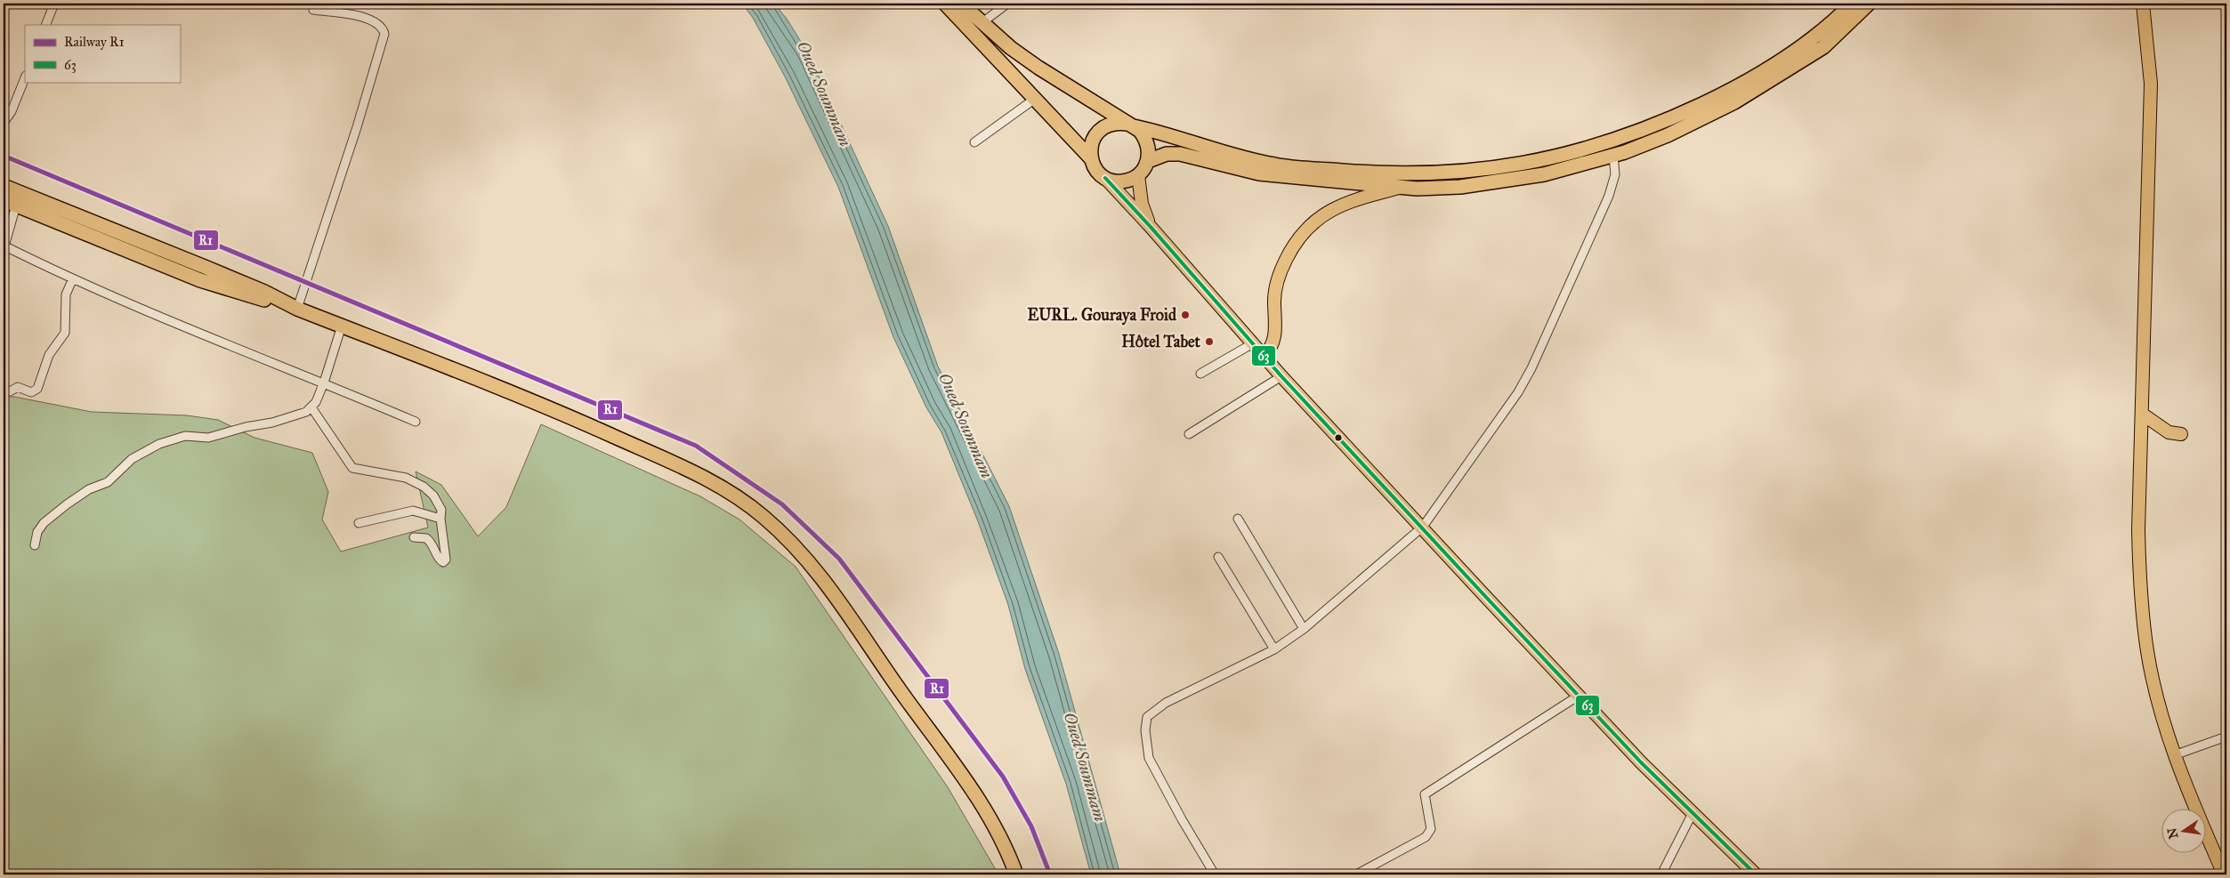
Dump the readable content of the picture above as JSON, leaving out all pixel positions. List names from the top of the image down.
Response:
{
  "water": ["Oued Soummam"],
  "places": ["EURL. Gouraya Froid", "Hôtel Tabet"],
  "lines": ["rail line R1", "transit line 63"],
  "legend": ["Railway R1", "63"],
  "north": "left"
}
